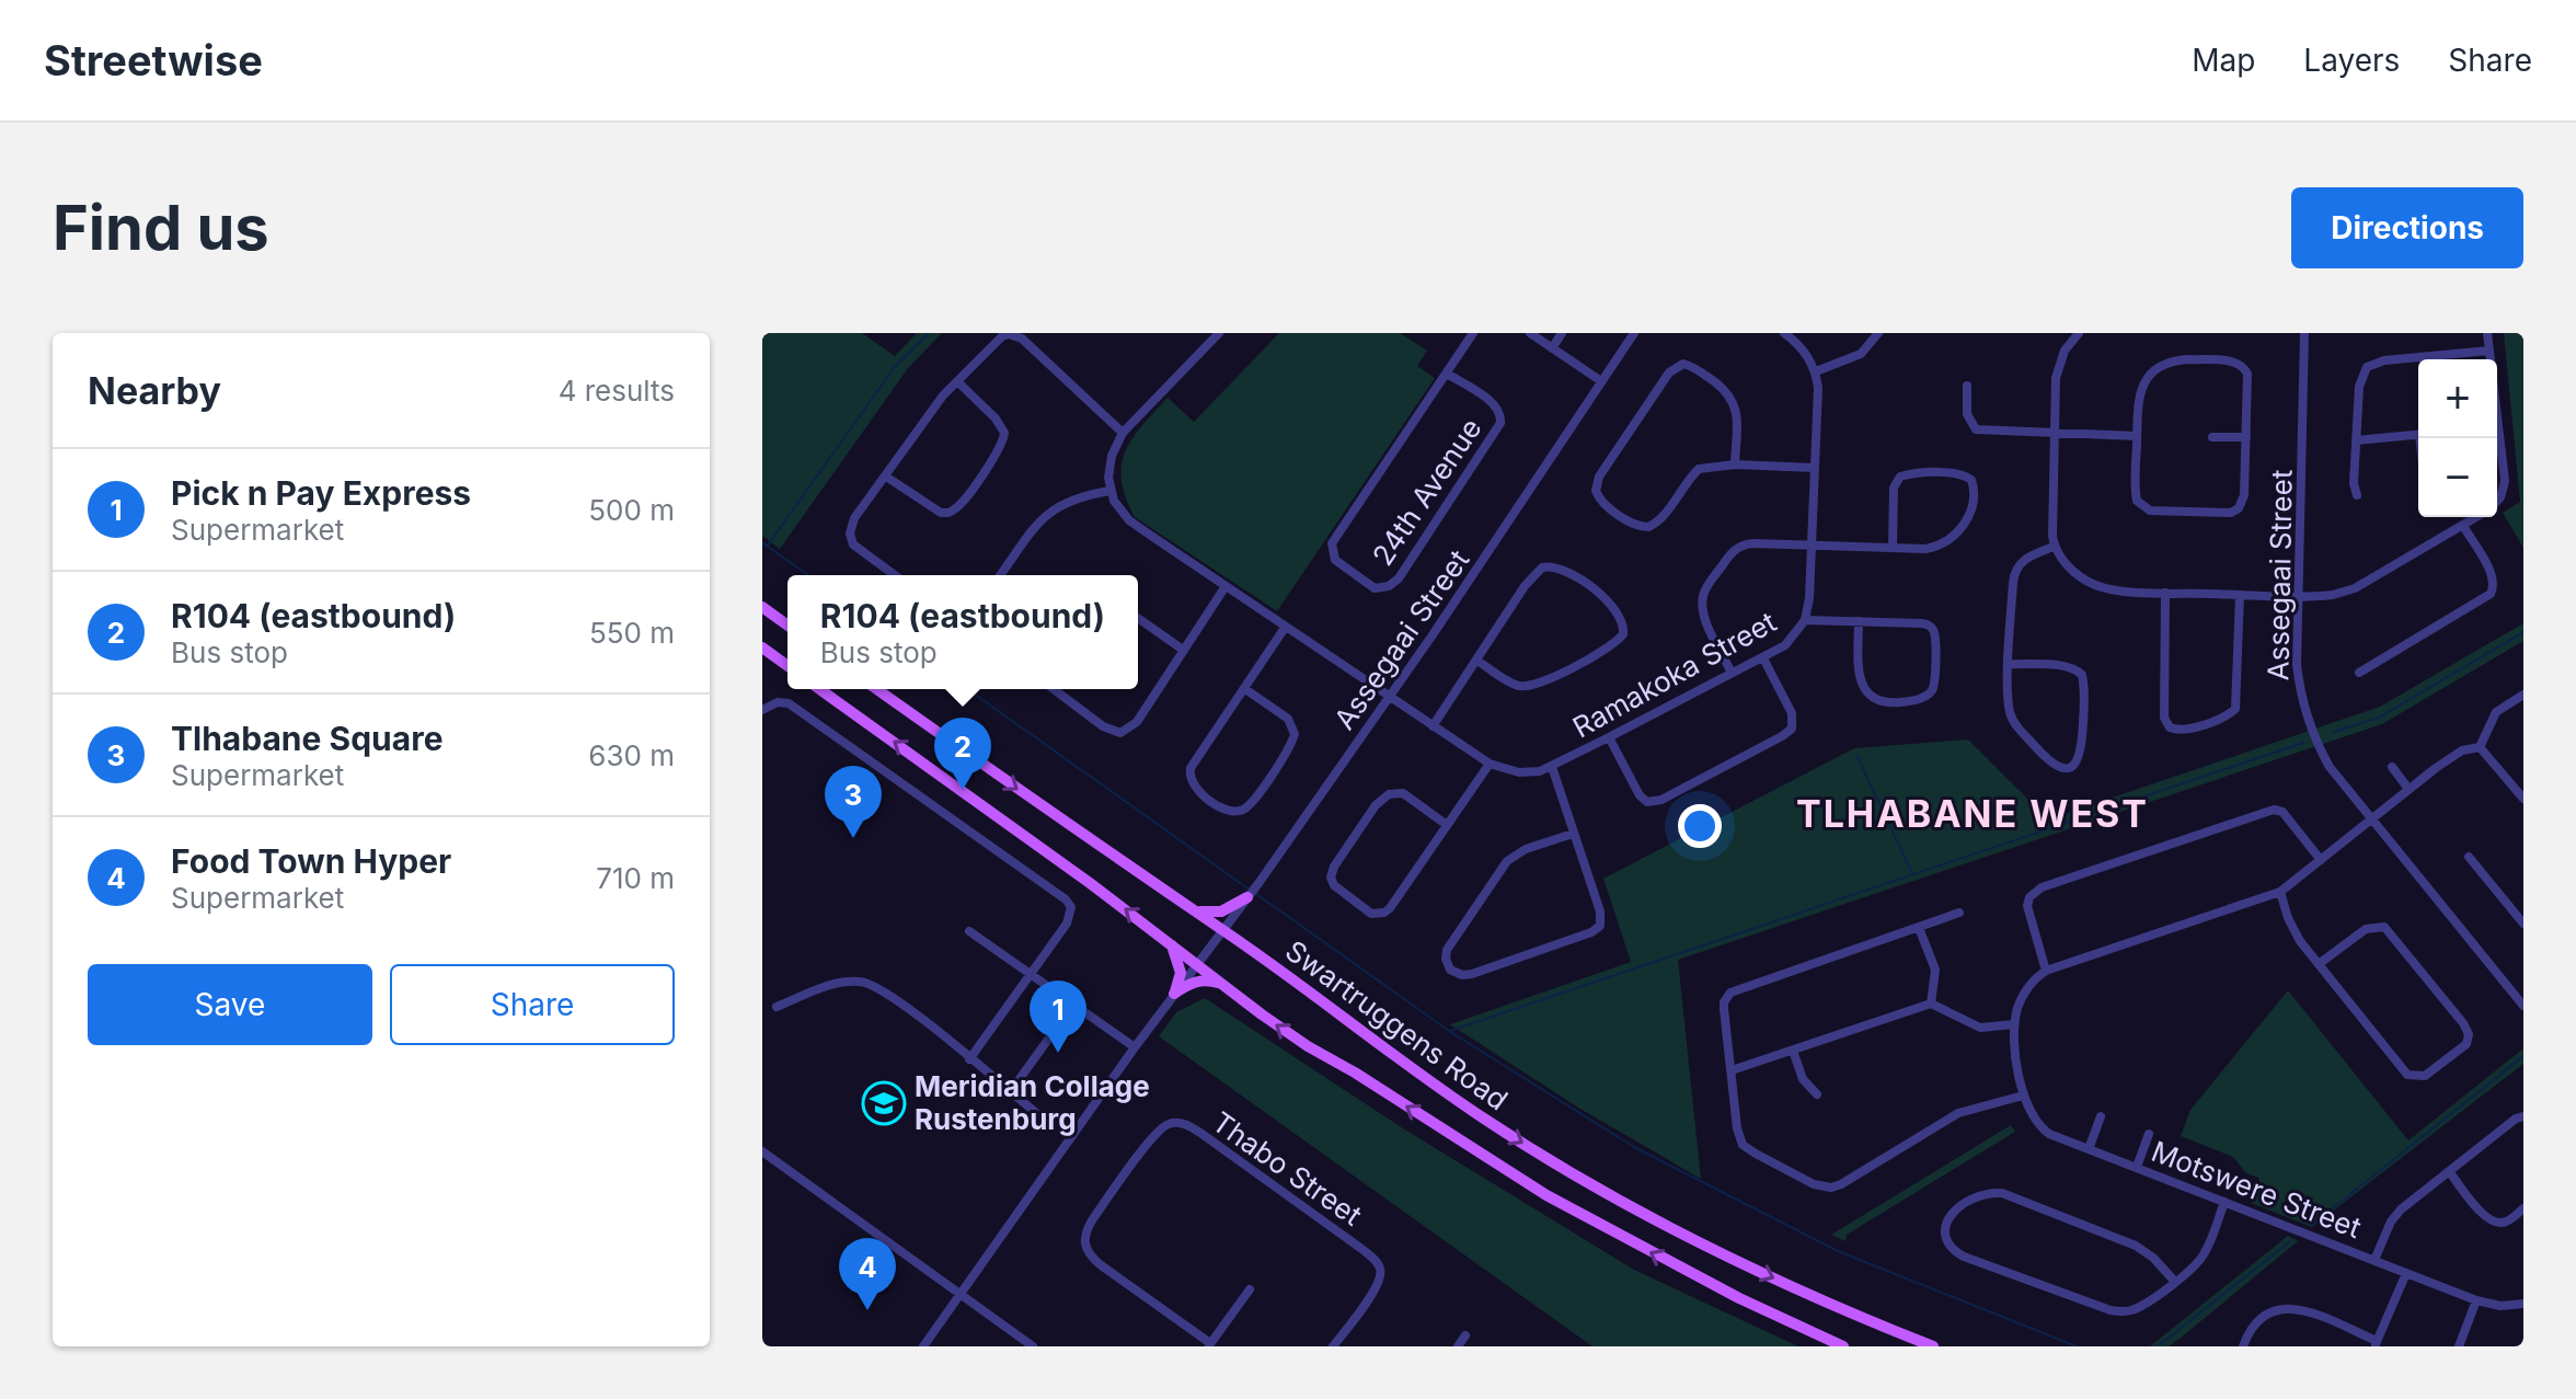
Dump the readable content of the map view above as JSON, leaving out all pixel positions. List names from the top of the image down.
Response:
{
  "streets": {
    "main road": ["Swartruggens Road"],
    "street": [
      "24th Avenue",
      "Assegaai Street",
      "Ramakoka Street",
      "Thabo Street",
      "Motswere Street"
    ]
  },
  "crossings": [
    ["Assegaai Street", "Ramakoka Street"],
    ["Assegaai Street", "Swartruggens Road"]
  ],
  "districts": ["TLHABANE WEST"],
  "places": {
    "school or university": ["Meridian Collage Rustenburg"]
  },
  "page": {
    "header": "Streetwise",
    "nav": ["Map", "Layers", "Share"],
    "buttons": [
      "Directions",
      ["Save", "Share"]
    ],
    "title": "Find us",
    "heading": ["Nearby", "4 results"],
    "map_buttons": ["+", "−"],
    "list": [
      {
        "mark": "1",
        "name": "Pick n Pay Express",
        "note": "Supermarket",
        "value": "500 m"
      },
      {
        "mark": "2",
        "name": "R104 (eastbound)",
        "note": "Bus stop",
        "value": "550 m"
      },
      {
        "mark": "3",
        "name": "Tlhabane Square",
        "note": "Supermarket",
        "value": "630 m"
      },
      {
        "mark": "4",
        "name": "Food Town Hyper",
        "note": "Supermarket",
        "value": "710 m"
      }
    ],
    "popup": ["R104 (eastbound)", "Bus stop"],
    "pins": [
      "2",
      "3",
      "1",
      "4"
    ]
  }
}
